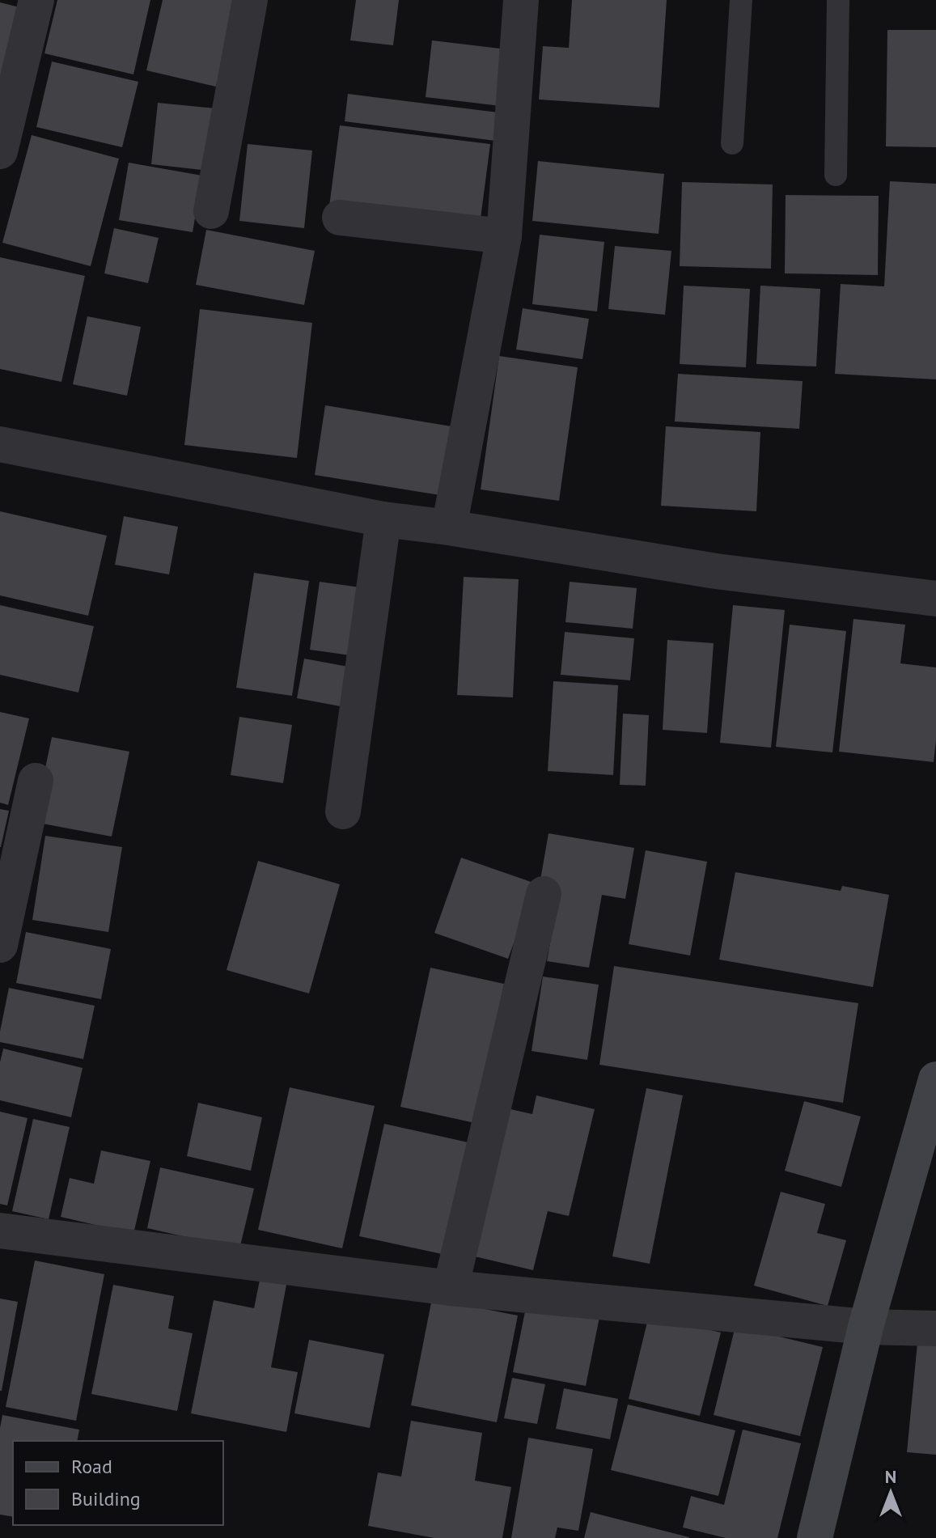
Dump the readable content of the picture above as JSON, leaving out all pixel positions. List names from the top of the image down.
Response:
{
  "legend": ["Road", "Building"],
  "north": "top"
}
